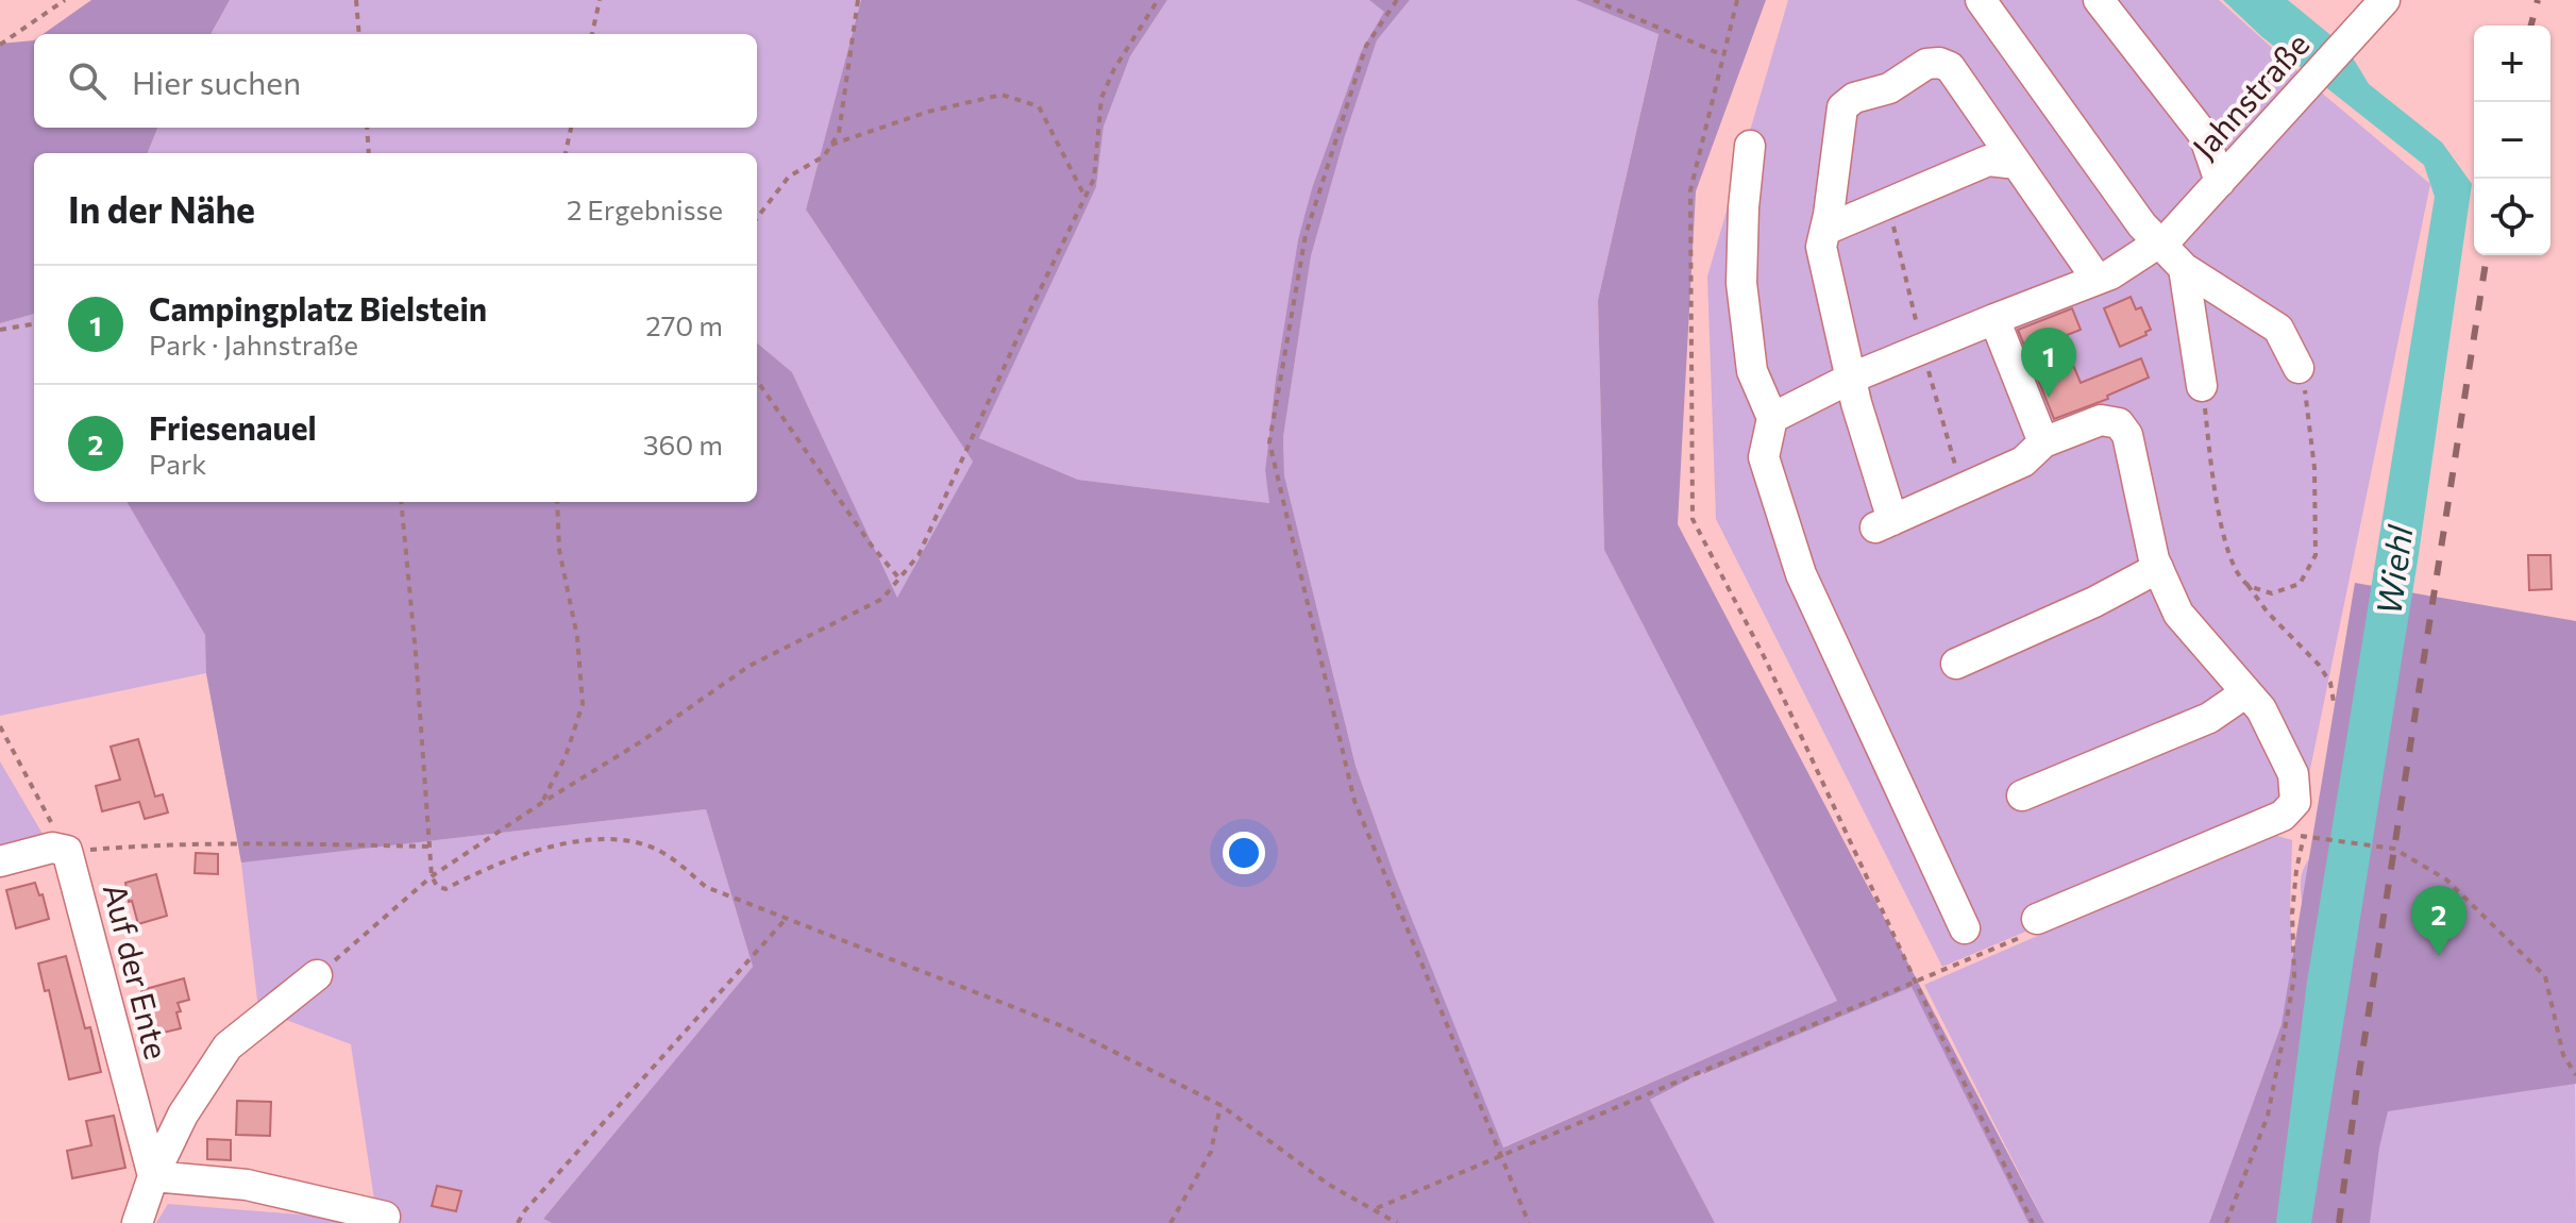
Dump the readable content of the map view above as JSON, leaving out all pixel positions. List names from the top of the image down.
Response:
{
  "streets": {
    "street": ["Jahnstraße", "Auf der Ente"]
  },
  "water": ["Wiehl"],
  "page": {
    "map_buttons": ["+", "−"],
    "search": "Hier suchen",
    "heading": ["In der Nähe", "2 Ergebnisse"],
    "list": [
      {
        "mark": "1",
        "name": "Campingplatz Bielstein",
        "note": "Park · Jahnstraße",
        "value": "270 m"
      },
      {
        "mark": "2",
        "name": "Friesenauel",
        "note": "Park",
        "value": "360 m"
      }
    ],
    "pins": ["1", "2"]
  }
}
